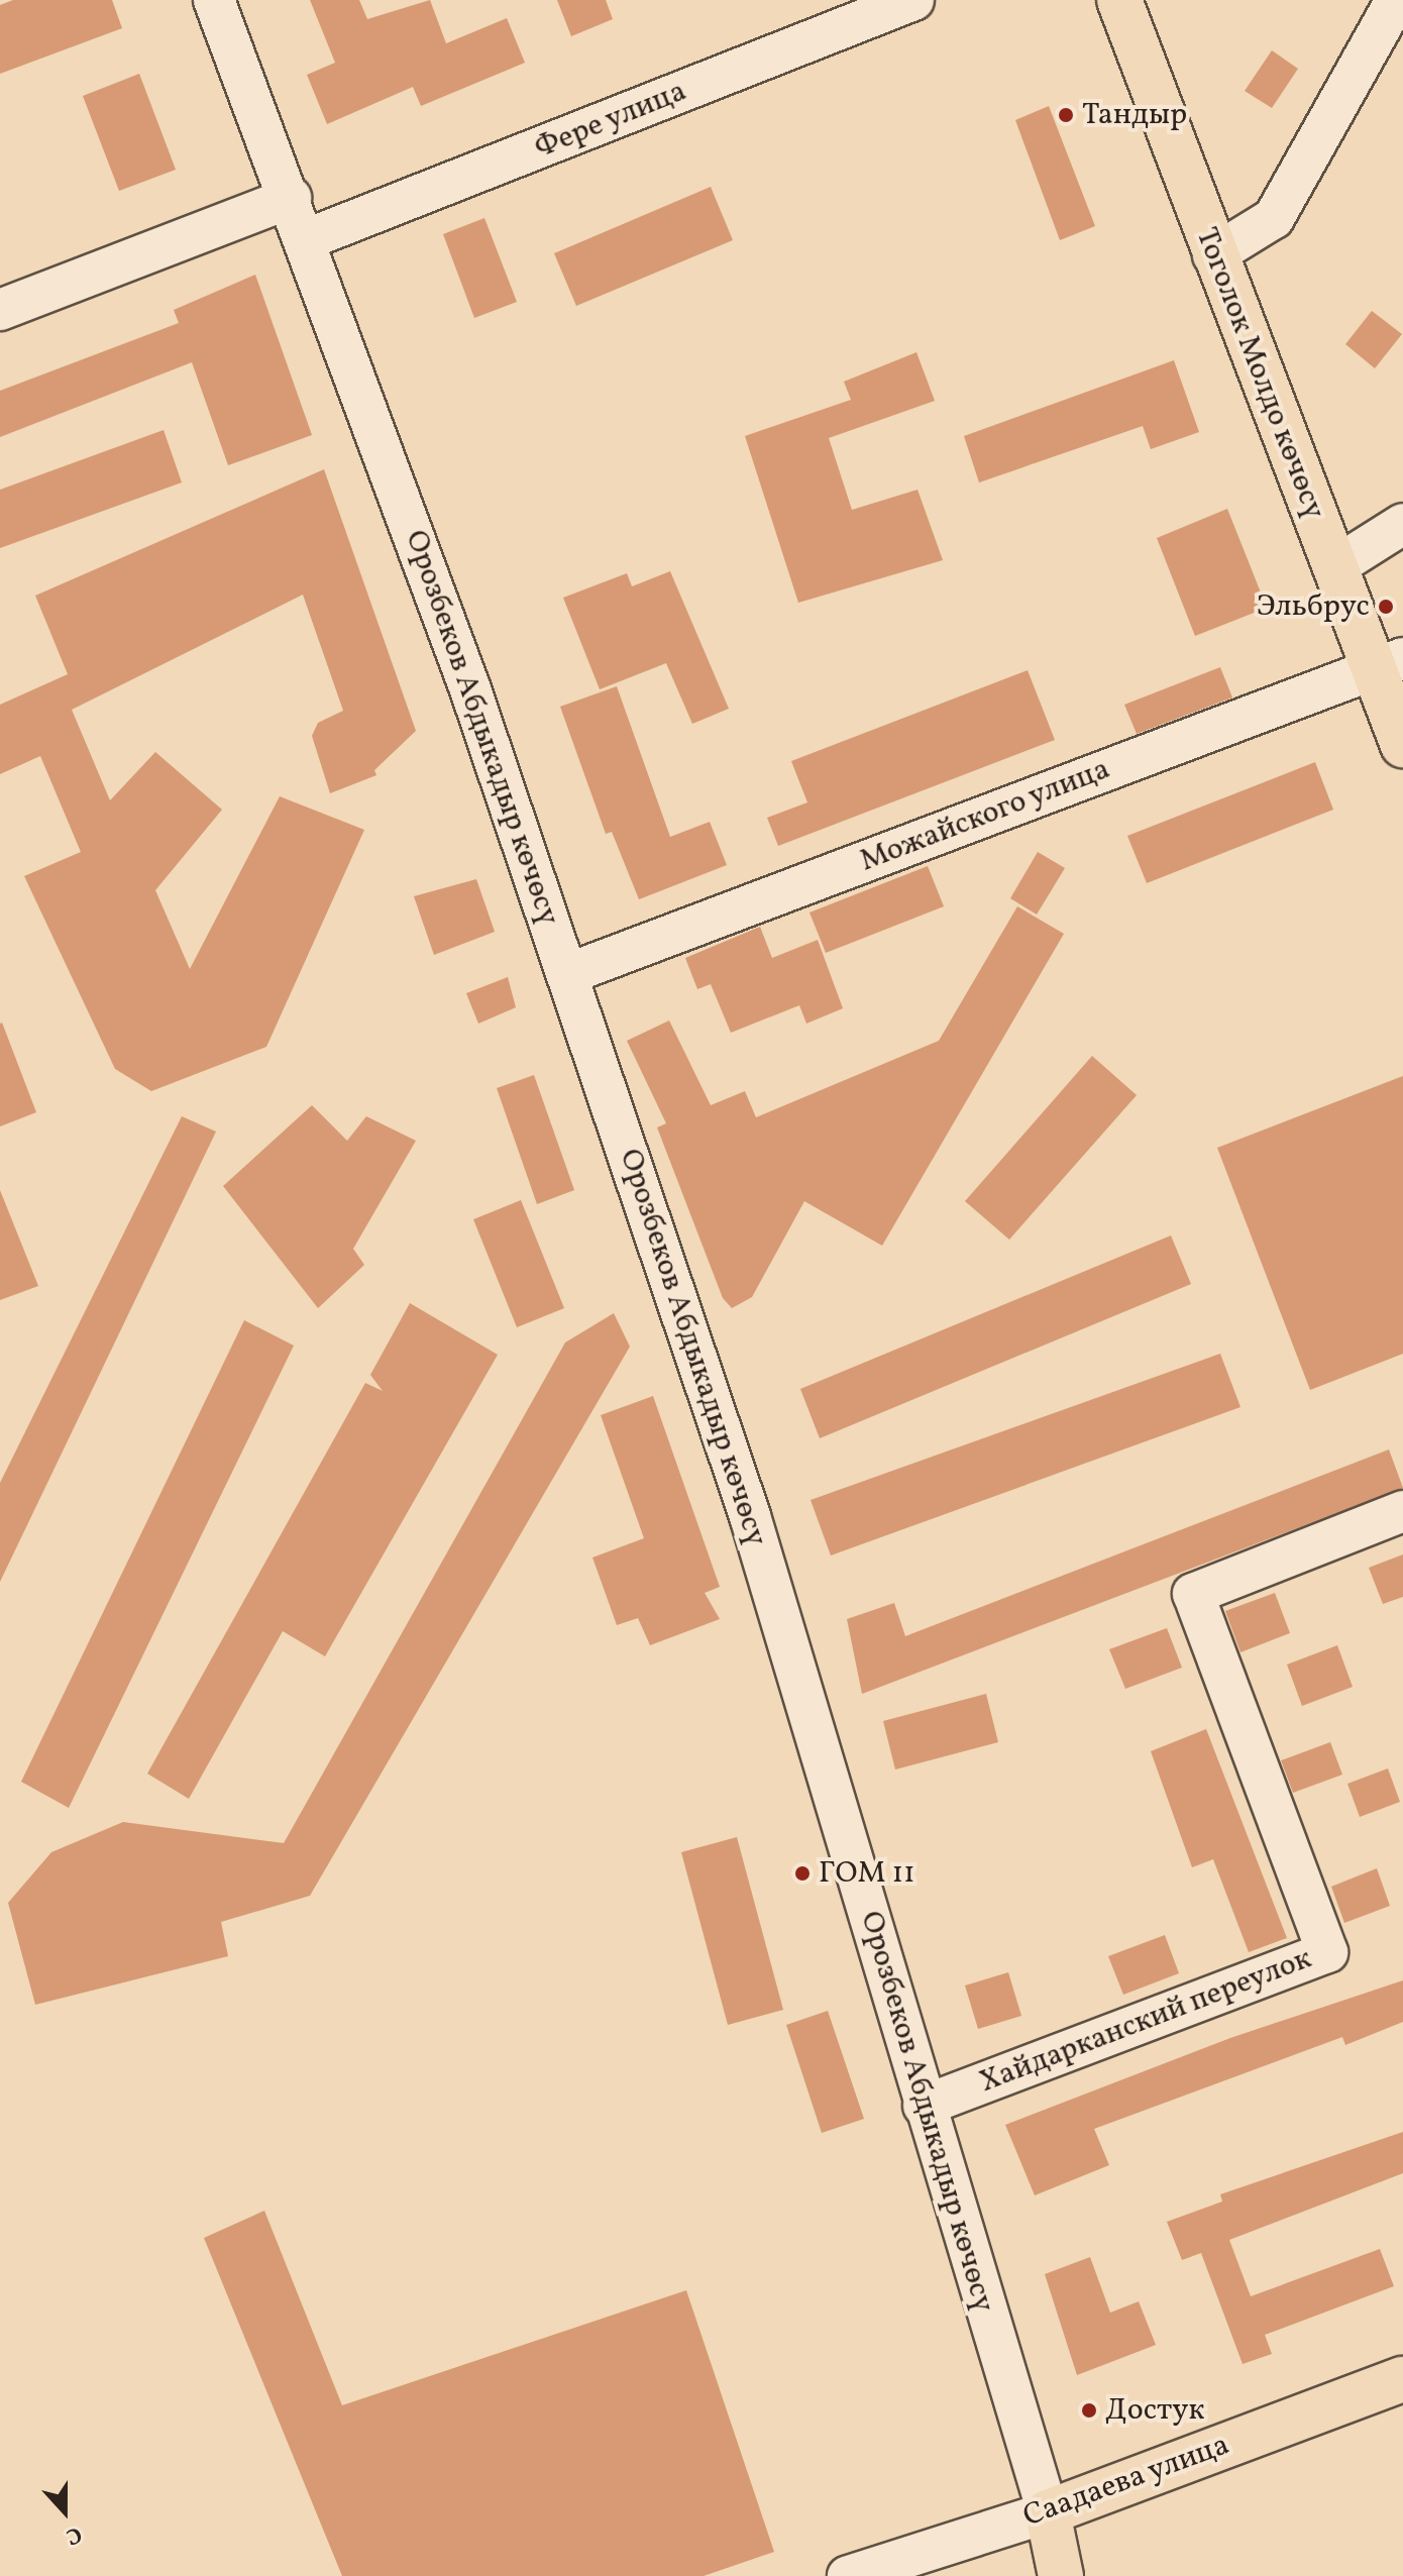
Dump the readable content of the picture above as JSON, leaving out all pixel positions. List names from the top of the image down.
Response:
{
  "streets": {
    "main road": ["Тоголок Молдо көчөсү", "Саадаева улица"],
    "street": [
      "Фере улица",
      "Орозбеков Абдыкадыр көчөсү",
      "Можайского улица",
      "Хайдарканский переулок"
    ]
  },
  "crossings": [
    ["Фере улица", "Орозбеков Абдыкадыр көчөсү"],
    ["Тоголок Молдо көчөсү", "Можайского улица"],
    ["Орозбеков Абдыкадыр көчөсү", "Можайского улица"],
    ["Орозбеков Абдыкадыр көчөсү", "Хайдарканский переулок"],
    ["Орозбеков Абдыкадыр көчөсү", "Саадаева улица"]
  ],
  "places": [
    "Тандыр",
    "Эльбрус",
    "ГОМ 11",
    "Достук"
  ],
  "north": "bottom"
}
